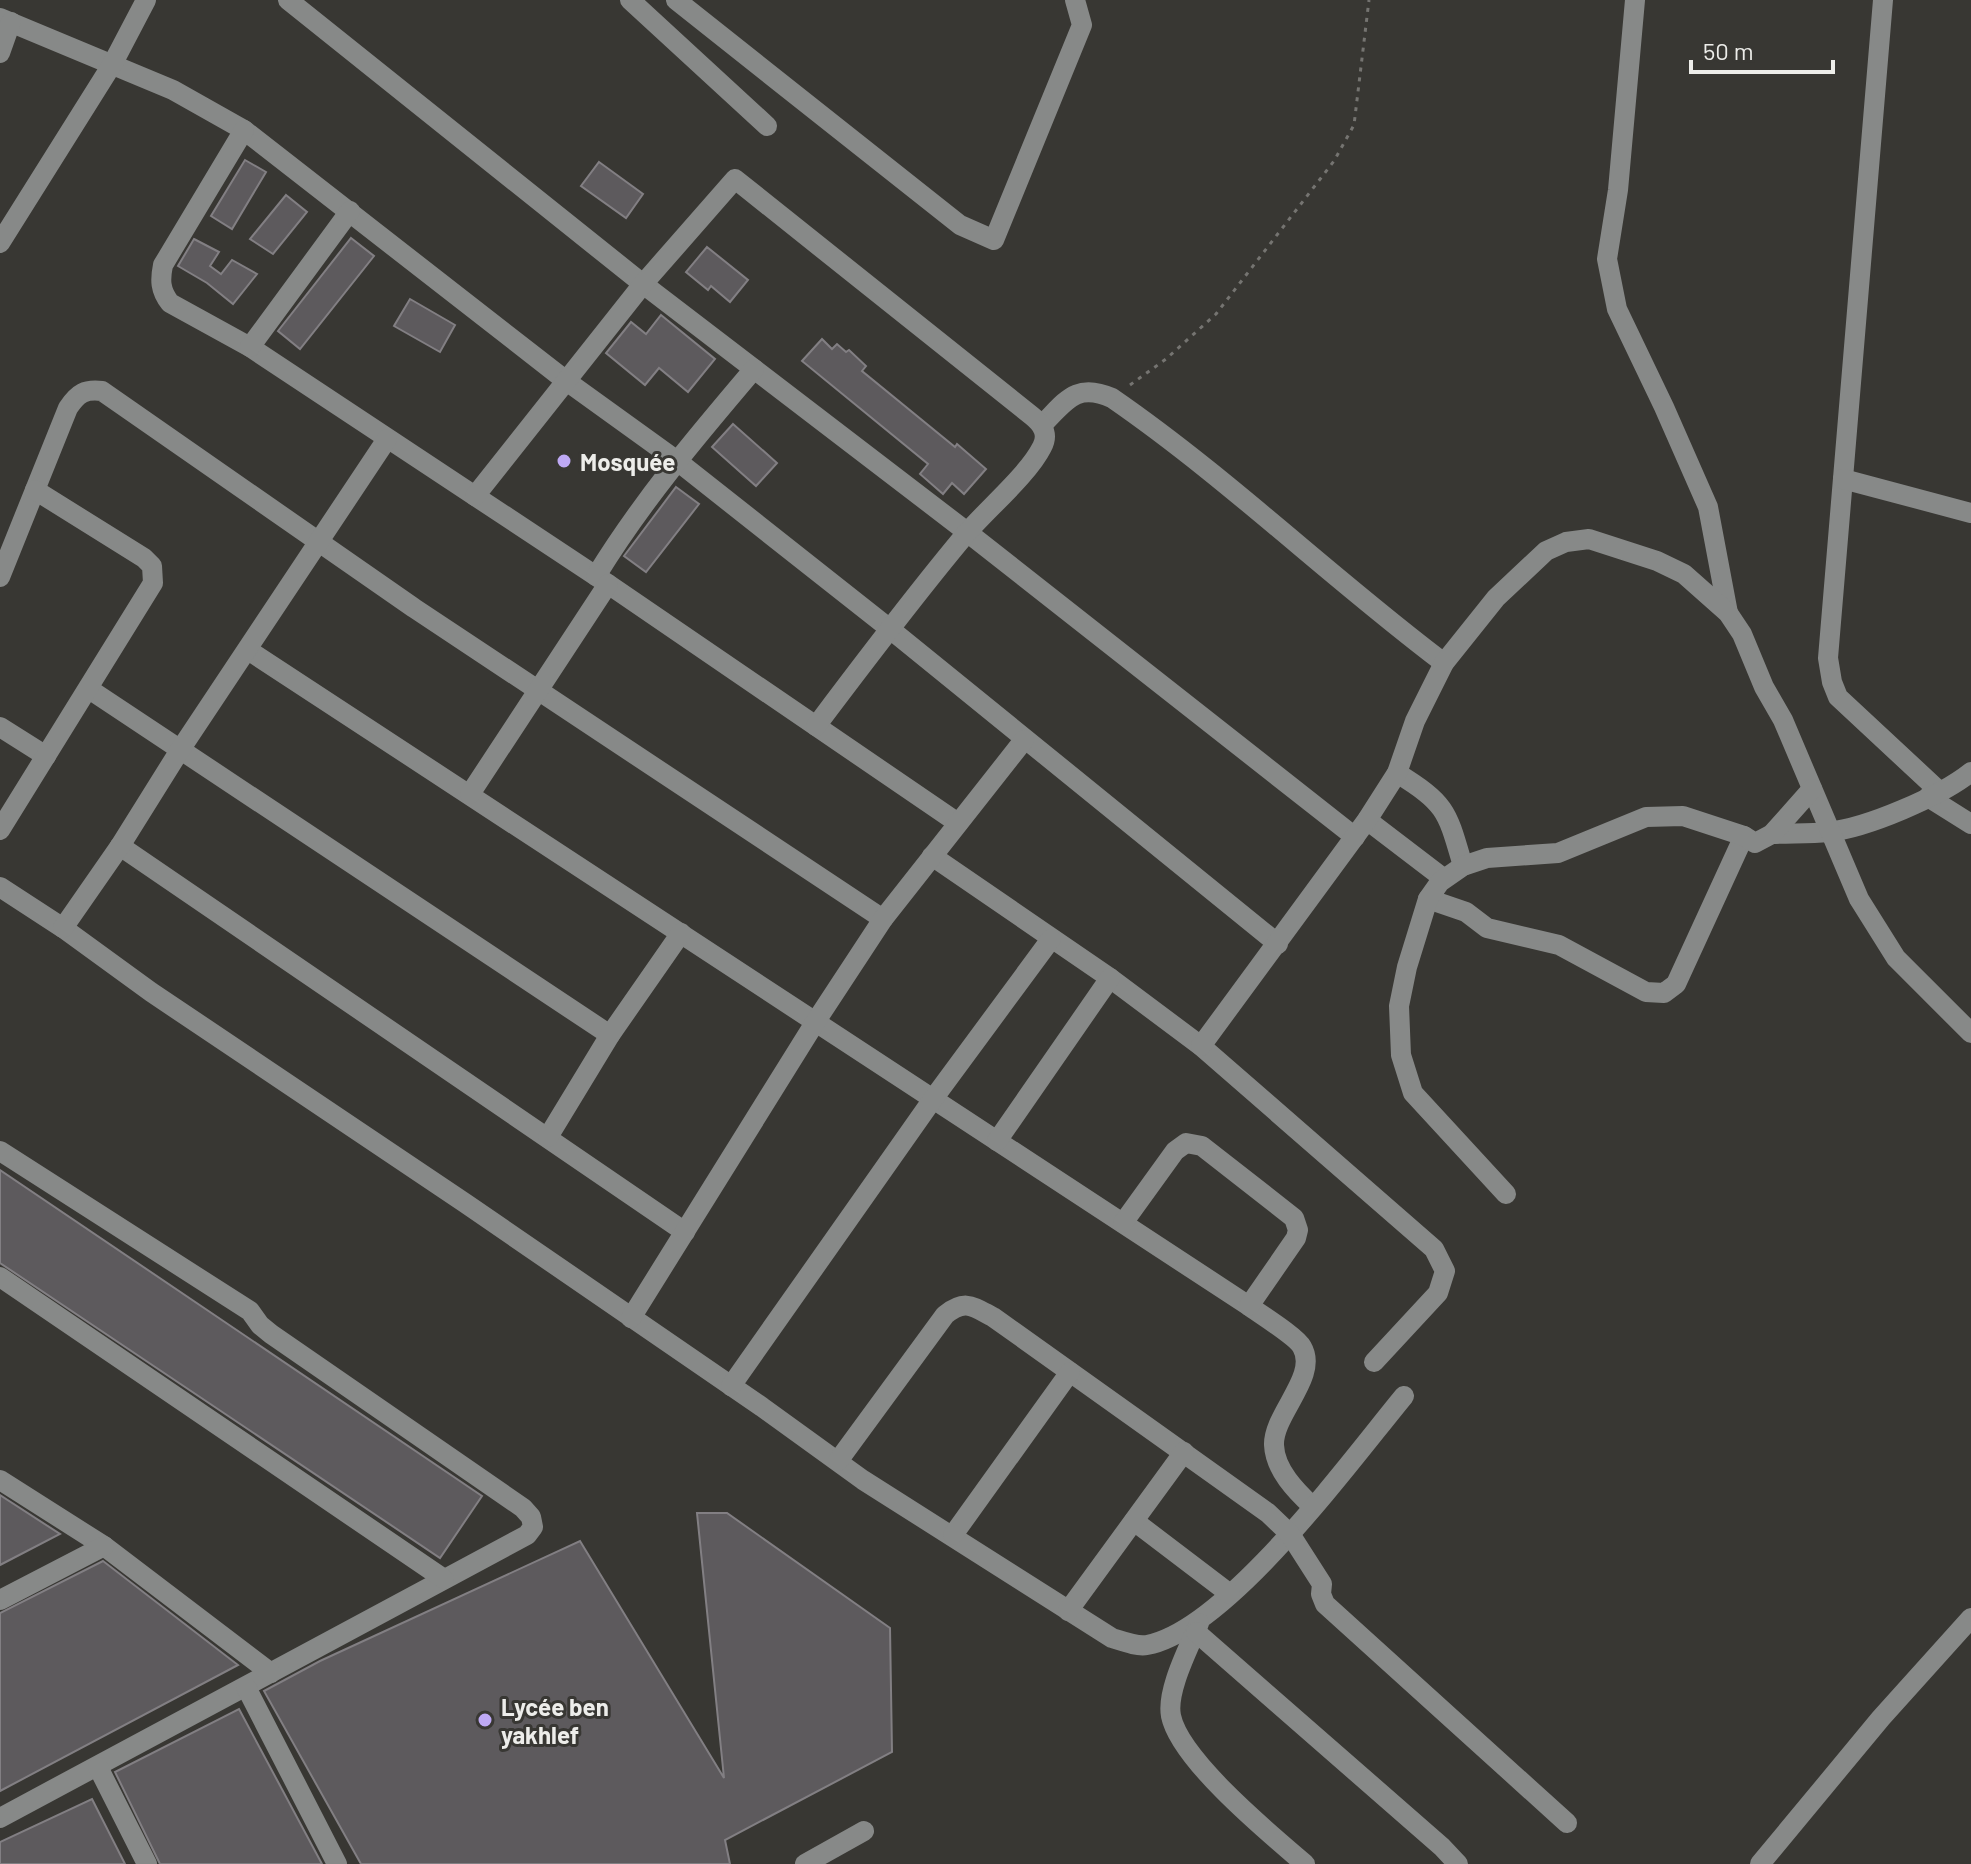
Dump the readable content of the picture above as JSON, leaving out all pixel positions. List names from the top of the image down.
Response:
{
  "places": ["Mosquée", "Lycée ben yakhlef"],
  "scale_bar": "50 m"
}
